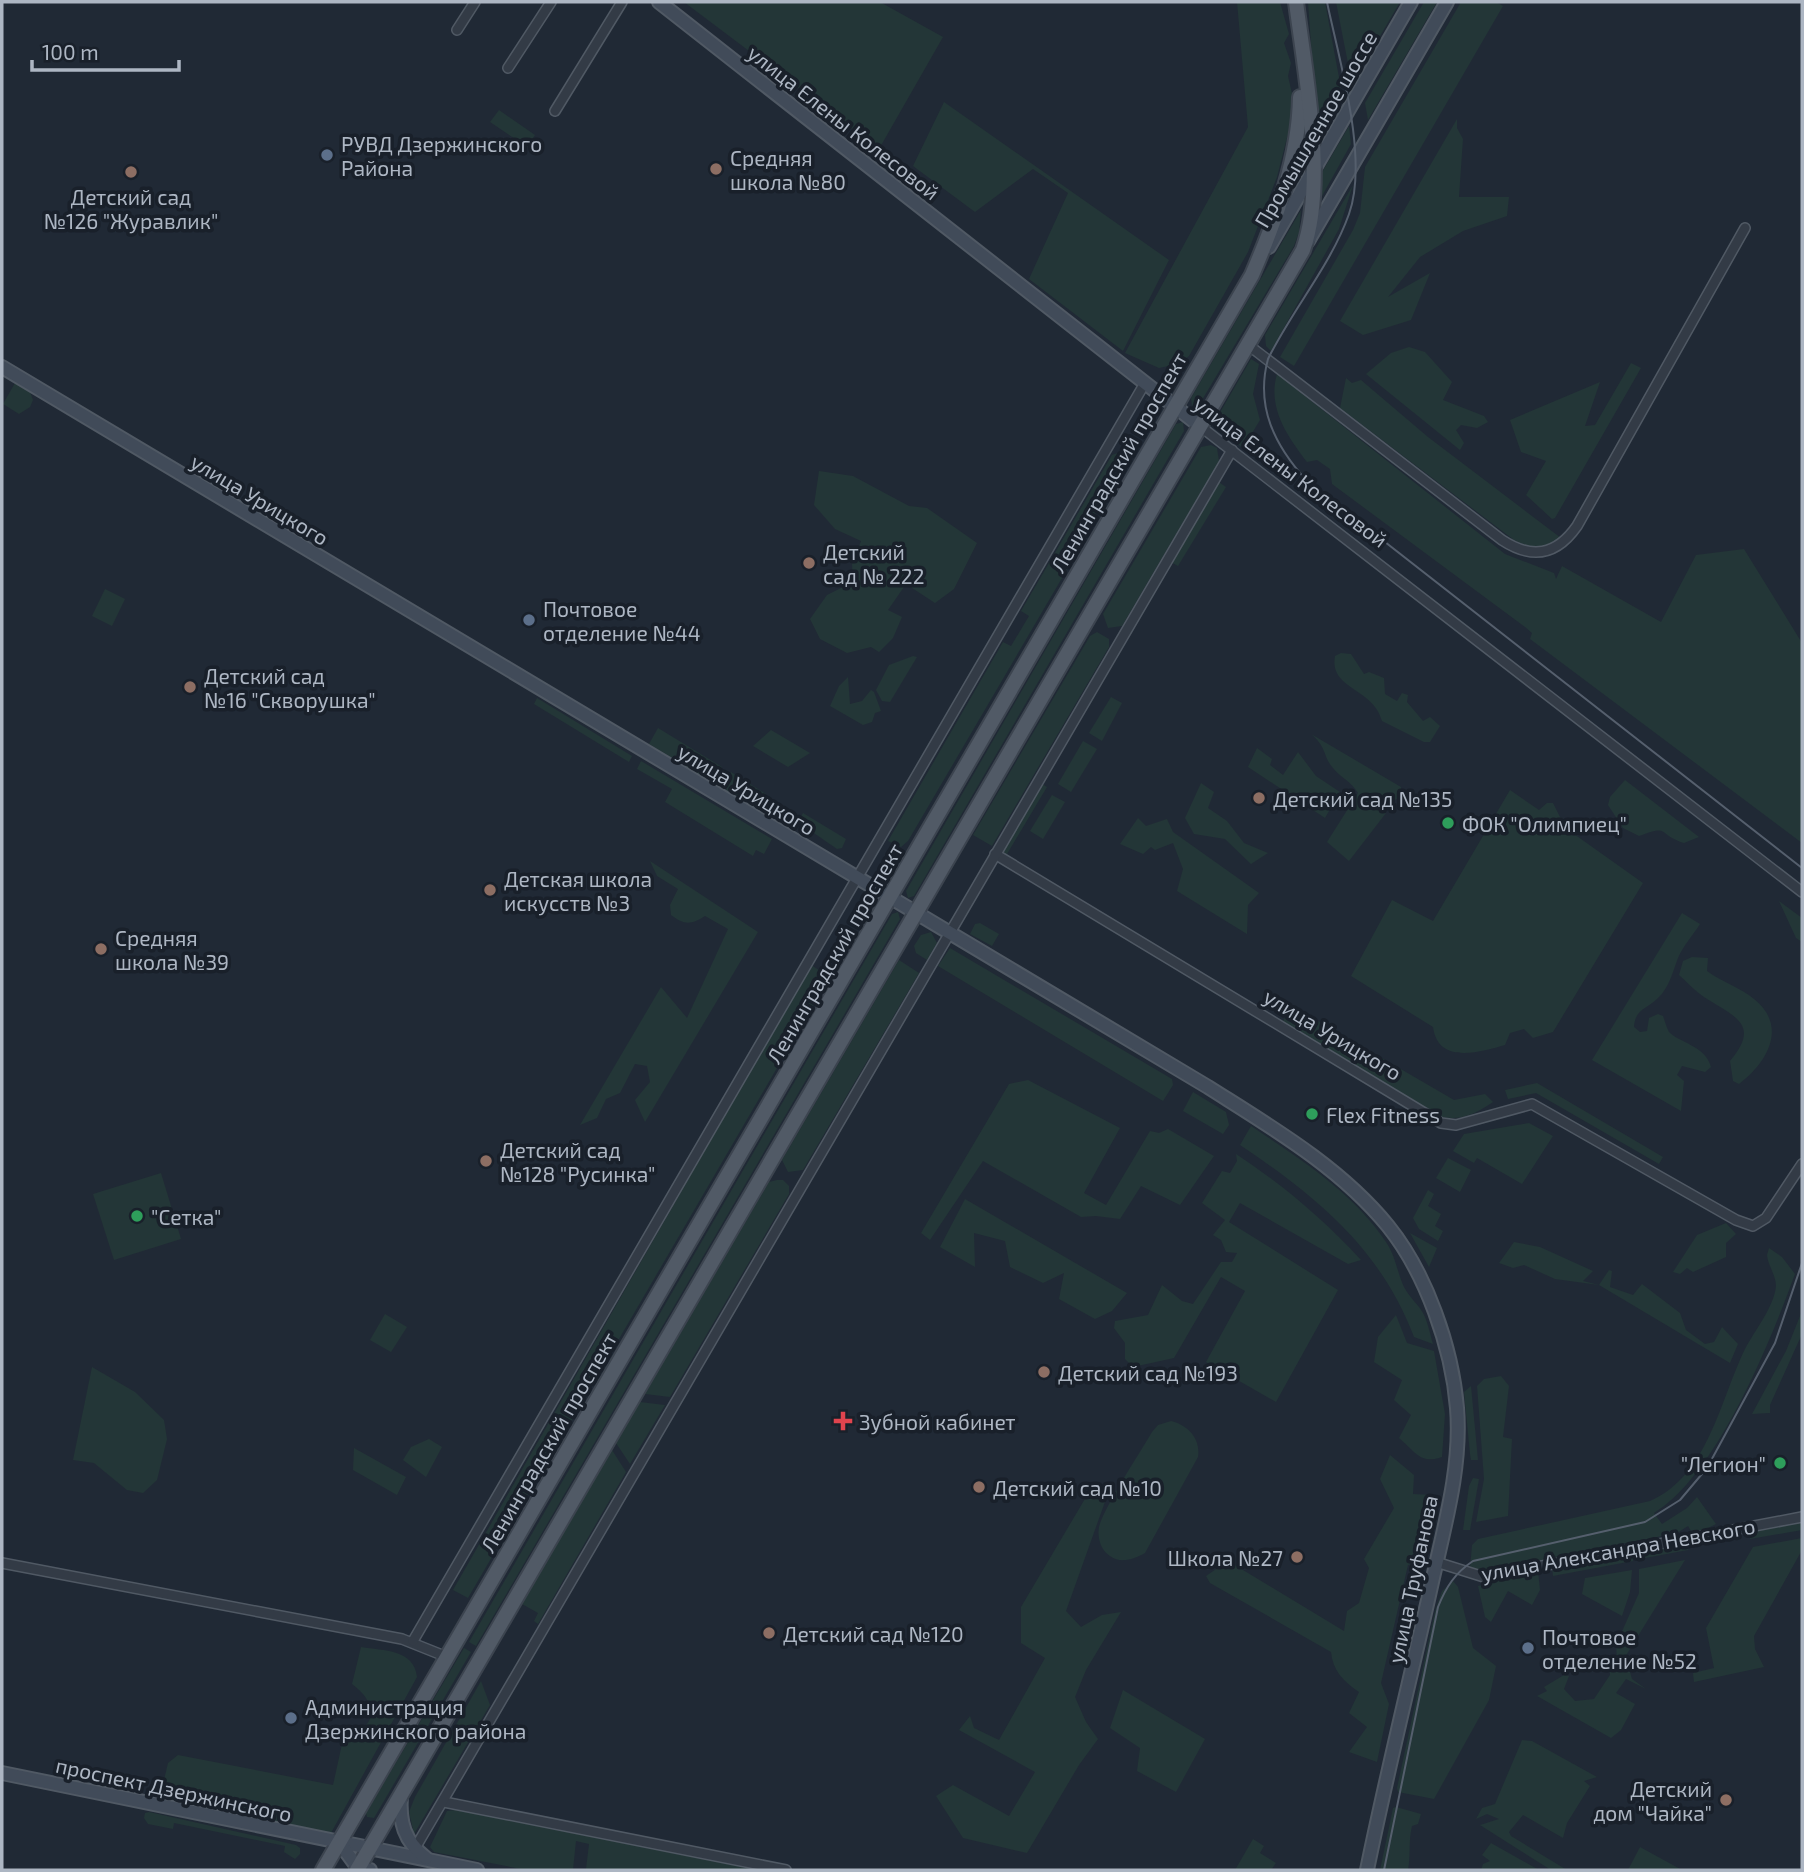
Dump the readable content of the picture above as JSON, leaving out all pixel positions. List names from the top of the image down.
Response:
{
  "streets": {
    "main road": ["Ленинградский проспект"],
    "street": [
      "улица Елены Колесовой",
      "Промышленное шоссе",
      "улица Урицкого",
      "улица Александра Невского",
      "улица Труфанова",
      "проспект Дзержинского"
    ]
  },
  "crossings": [
    ["улица Елены Колесовой", "Ленинградский проспект"],
    ["Промышленное шоссе", "Ленинградский проспект"],
    ["Ленинградский проспект", "улица Урицкого"],
    ["Ленинградский проспект", "проспект Дзержинского"],
    ["улица Урицкого", "улица Труфанова"],
    ["улица Александра Невского", "улица Труфанова"]
  ],
  "places": {
    "other": [
      "РУВД Дзержинского Района",
      "Средняя школа №80",
      "Детский сад №126 \"Журавлик\"",
      "Детский сад № 222",
      "Почтовое отделение №44",
      "Детский сад №16 \"Скворушка\"",
      "Детский сад №135",
      "ФОК \"Олимпиец\"",
      "Детская школа искусств №3",
      "Средняя школа №39",
      "Flex Fitness",
      "Детский сад №128 \"Русинка\"",
      "\"Сетка\"",
      "Детский сад №193",
      "\"Легион\"",
      "Детский сад №10",
      "Школа №27",
      "Детский сад №120",
      "Почтовое отделение №52",
      "Администрация Дзержинского района",
      "Детский дом \"Чайка\""
    ],
    "health": ["Зубной кабинет"]
  },
  "scale_bar": "100 m"
}
